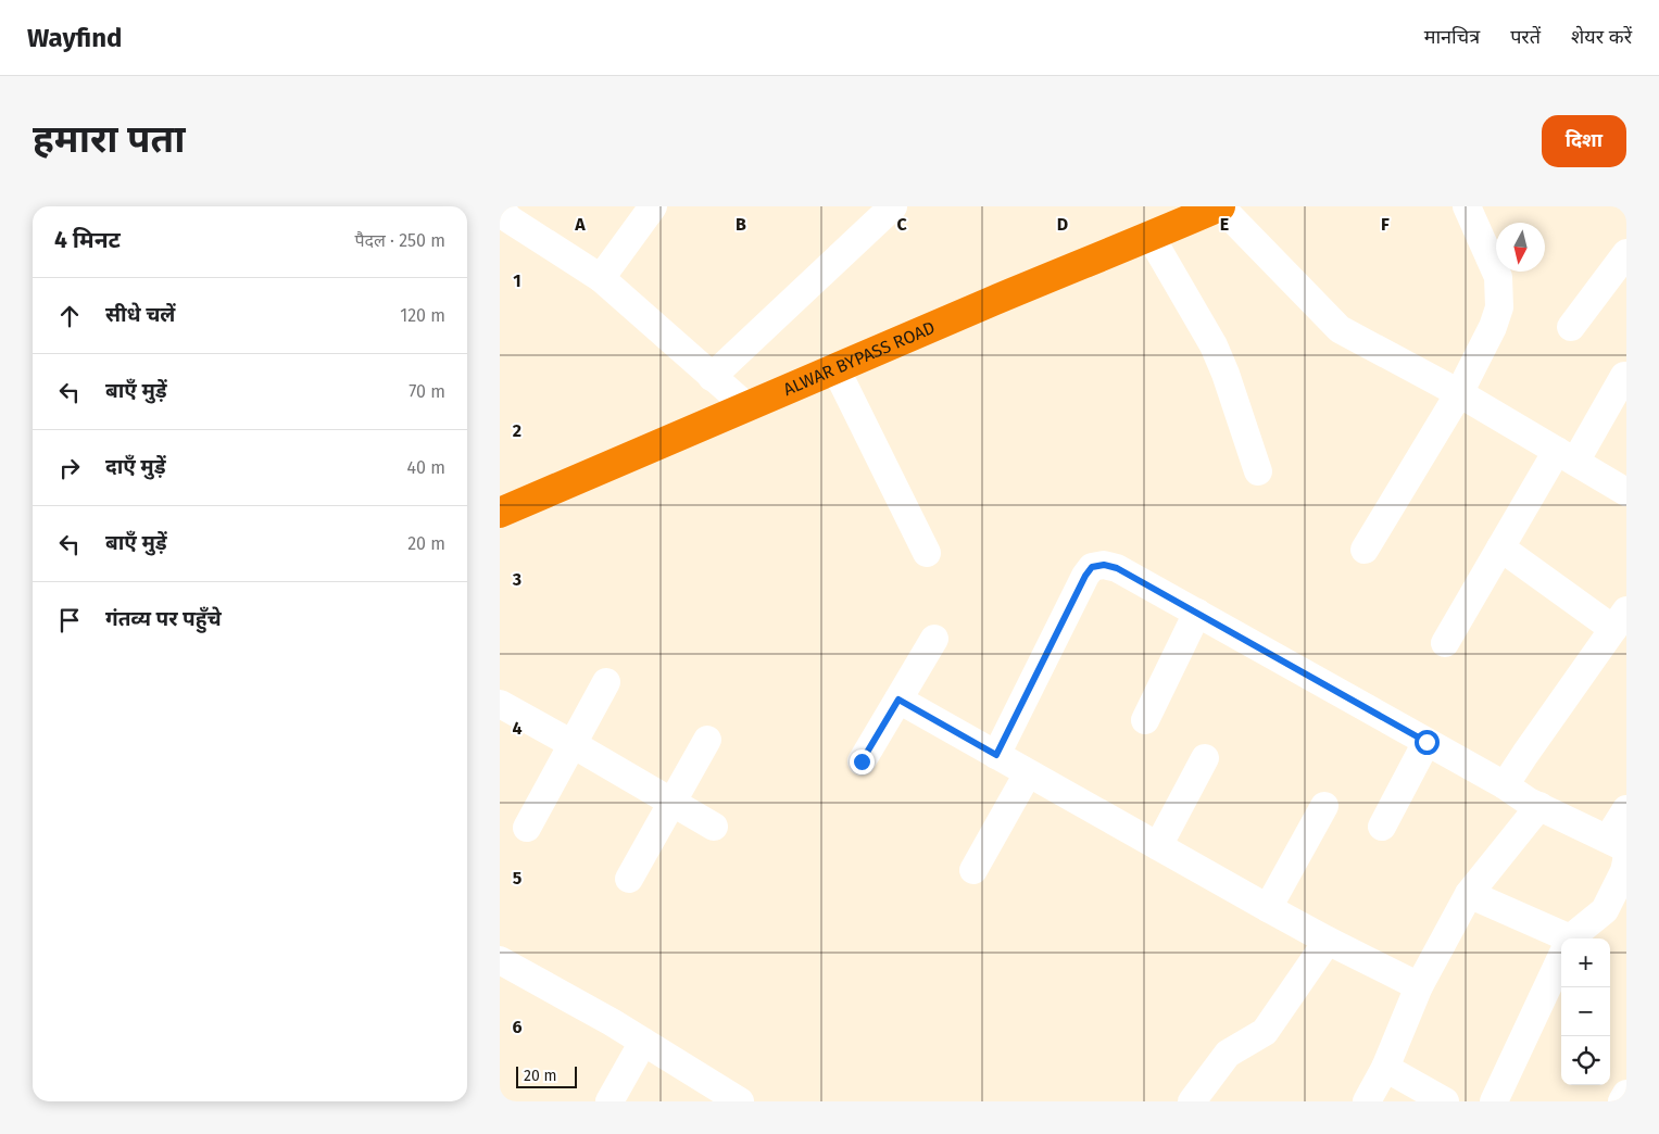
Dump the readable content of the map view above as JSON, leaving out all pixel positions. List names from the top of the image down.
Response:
{
  "streets": {
    "highway": ["ALWAR BYPASS ROAD"]
  },
  "scale_bar": "20 m",
  "north": "bottom",
  "page": {
    "header": "Wayfind",
    "nav": ["मानचित्र", "परतें", "शेयर करें"],
    "buttons": "दिशा",
    "title": "हमारा पता",
    "heading": ["4 मिनट", "पैदल · 250 m"],
    "list": [
      ["सीधे चलें", "120 m"],
      ["बाएँ मुड़ें", "70 m"],
      ["दाएँ मुड़ें", "40 m"],
      ["बाएँ मुड़ें", "20 m"],
      "गंतव्य पर पहुँचे"
    ],
    "map_buttons": ["+", "−"],
    "scale": "20 m"
  },
  "grid": {
    "columns": [
      "A",
      "B",
      "C",
      "D",
      "E",
      "F"
    ],
    "rows": [
      "1",
      "2",
      "3",
      "4",
      "5",
      "6"
    ]
  }
}
